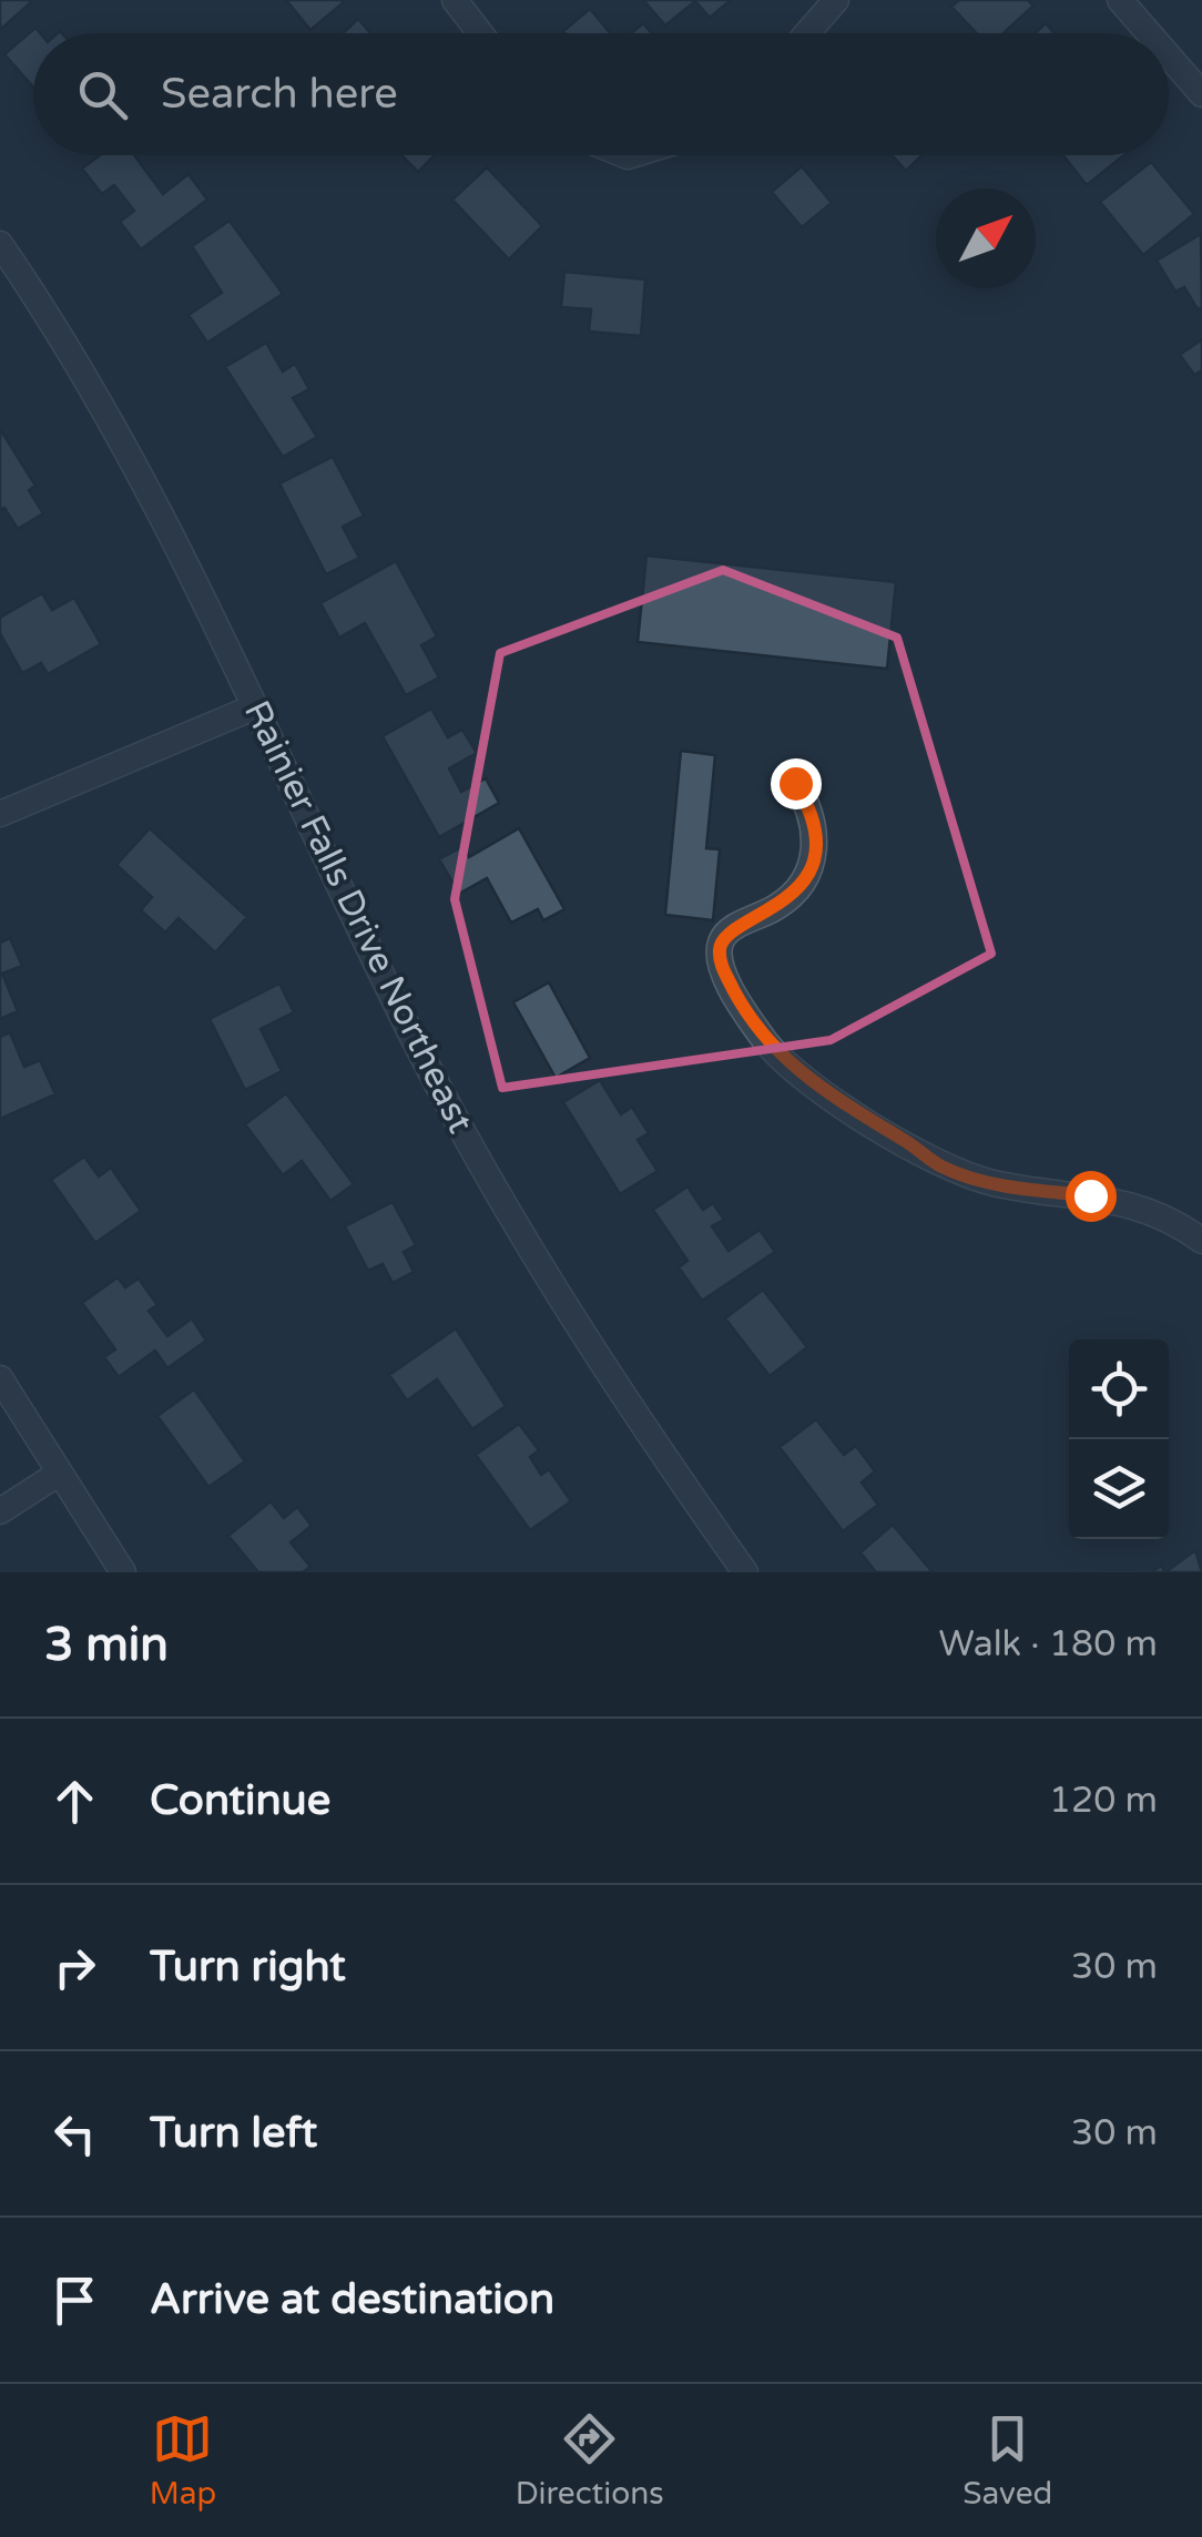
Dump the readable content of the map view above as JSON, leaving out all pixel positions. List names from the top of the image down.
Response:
{
  "streets": {
    "street": ["Rainier Falls Drive Northeast"]
  },
  "north": "top right",
  "page": {
    "search": "Search here",
    "heading": ["3 min", "Walk · 180 m"],
    "list": [
      ["Continue", "120 m"],
      ["Turn right", "30 m"],
      ["Turn left", "30 m"],
      "Arrive at destination"
    ],
    "nav": ["Map", "Directions", "Saved"]
  }
}
